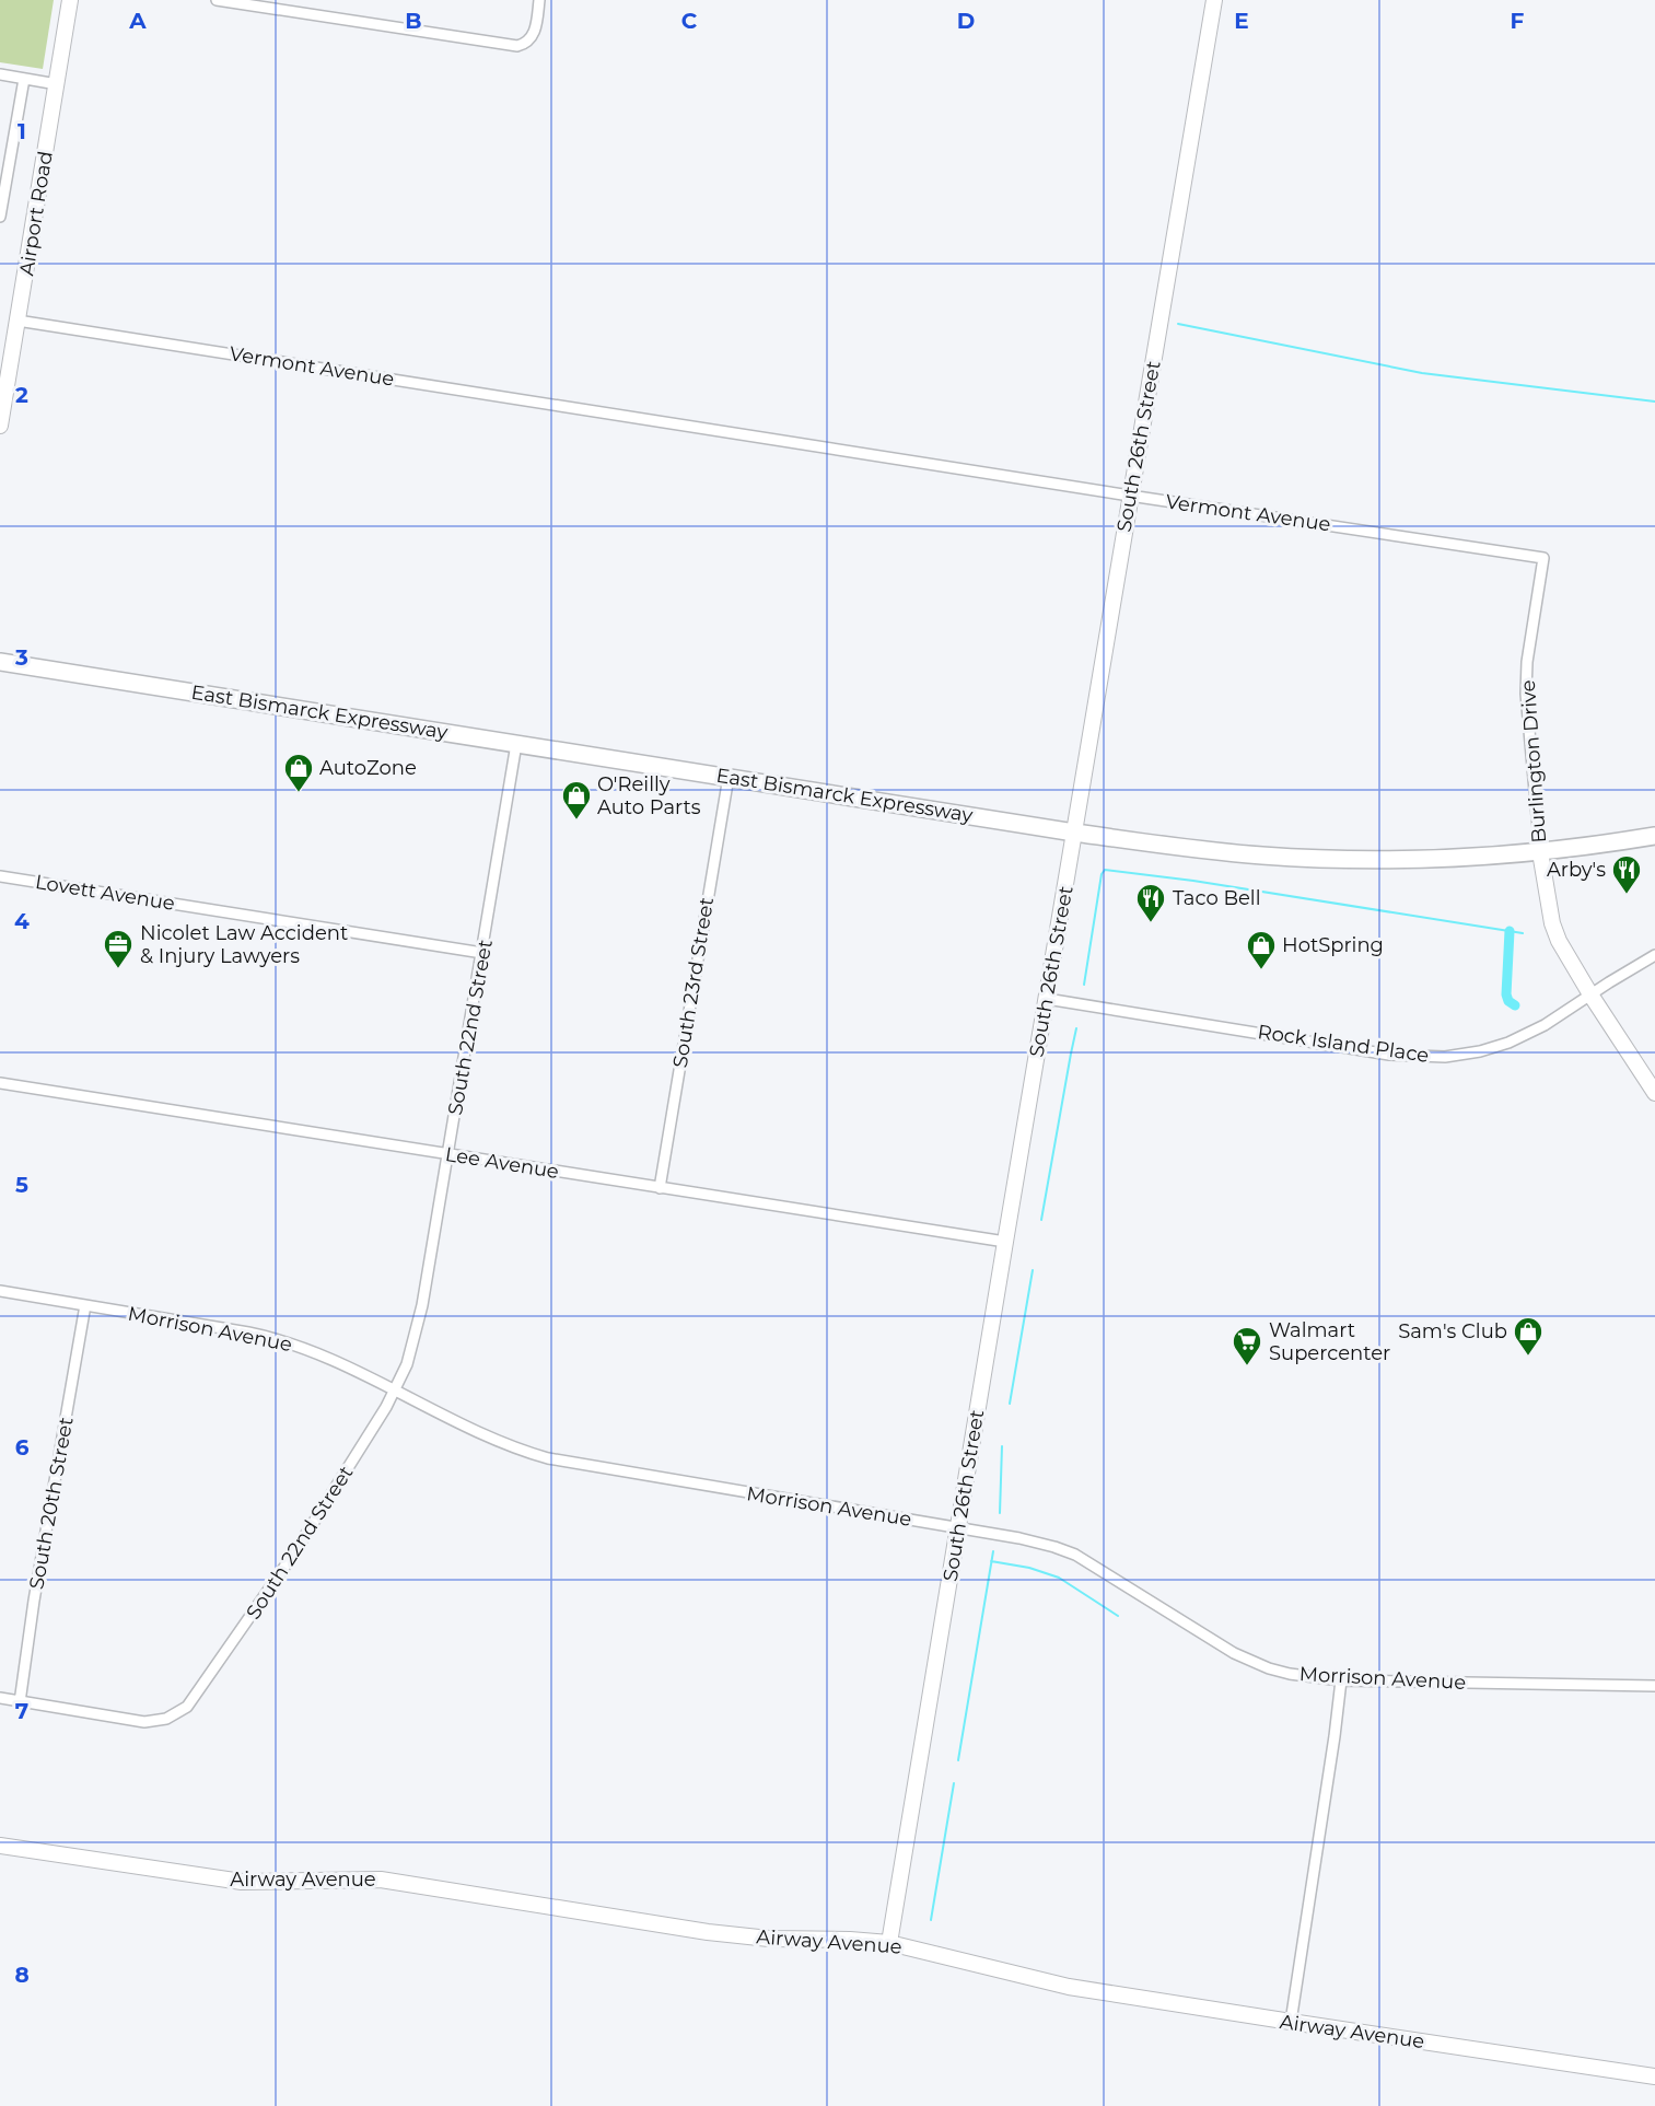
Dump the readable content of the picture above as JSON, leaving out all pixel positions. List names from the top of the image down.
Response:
{
  "streets": {
    "main road": ["East Bismarck Expressway"],
    "street": [
      "Airport Road",
      "Vermont Avenue",
      "South 26th Street",
      "Burlington Drive",
      "Lovett Avenue",
      "South 23rd Street",
      "South 22nd Street",
      "Rock Island Place",
      "Lee Avenue",
      "Morrison Avenue",
      "South 20th Street",
      "Airway Avenue"
    ]
  },
  "crossings": [
    ["Airport Road", "Vermont Avenue"],
    ["Vermont Avenue", "South 26th Street"],
    ["Vermont Avenue", "Burlington Drive"],
    ["South 26th Street", "East Bismarck Expressway"],
    ["South 26th Street", "Rock Island Place"],
    ["South 26th Street", "Lee Avenue"],
    ["South 26th Street", "Morrison Avenue"],
    ["South 26th Street", "Airway Avenue"],
    ["East Bismarck Expressway", "Burlington Drive"],
    ["East Bismarck Expressway", "South 23rd Street"],
    ["East Bismarck Expressway", "South 22nd Street"],
    ["Burlington Drive", "Rock Island Place"],
    ["Lovett Avenue", "South 22nd Street"],
    ["South 23rd Street", "Lee Avenue"],
    ["South 22nd Street", "Lee Avenue"],
    ["South 22nd Street", "Morrison Avenue"],
    ["South 22nd Street", "South 20th Street"],
    ["Morrison Avenue", "South 20th Street"]
  ],
  "places": {
    "shop": [
      "AutoZone",
      "O'Reilly Auto Parts",
      "HotSpring",
      "Sam's Club"
    ],
    "restaurant": ["Arby's", "Taco Bell"],
    "office": ["Nicolet Law Accident & Injury Lawyers"],
    "supermarket": ["Walmart Supercenter"]
  },
  "grid": {
    "columns": [
      "A",
      "B",
      "C",
      "D",
      "E",
      "F"
    ],
    "rows": [
      "1",
      "2",
      "3",
      "4",
      "5",
      "6",
      "7",
      "8"
    ]
  }
}
